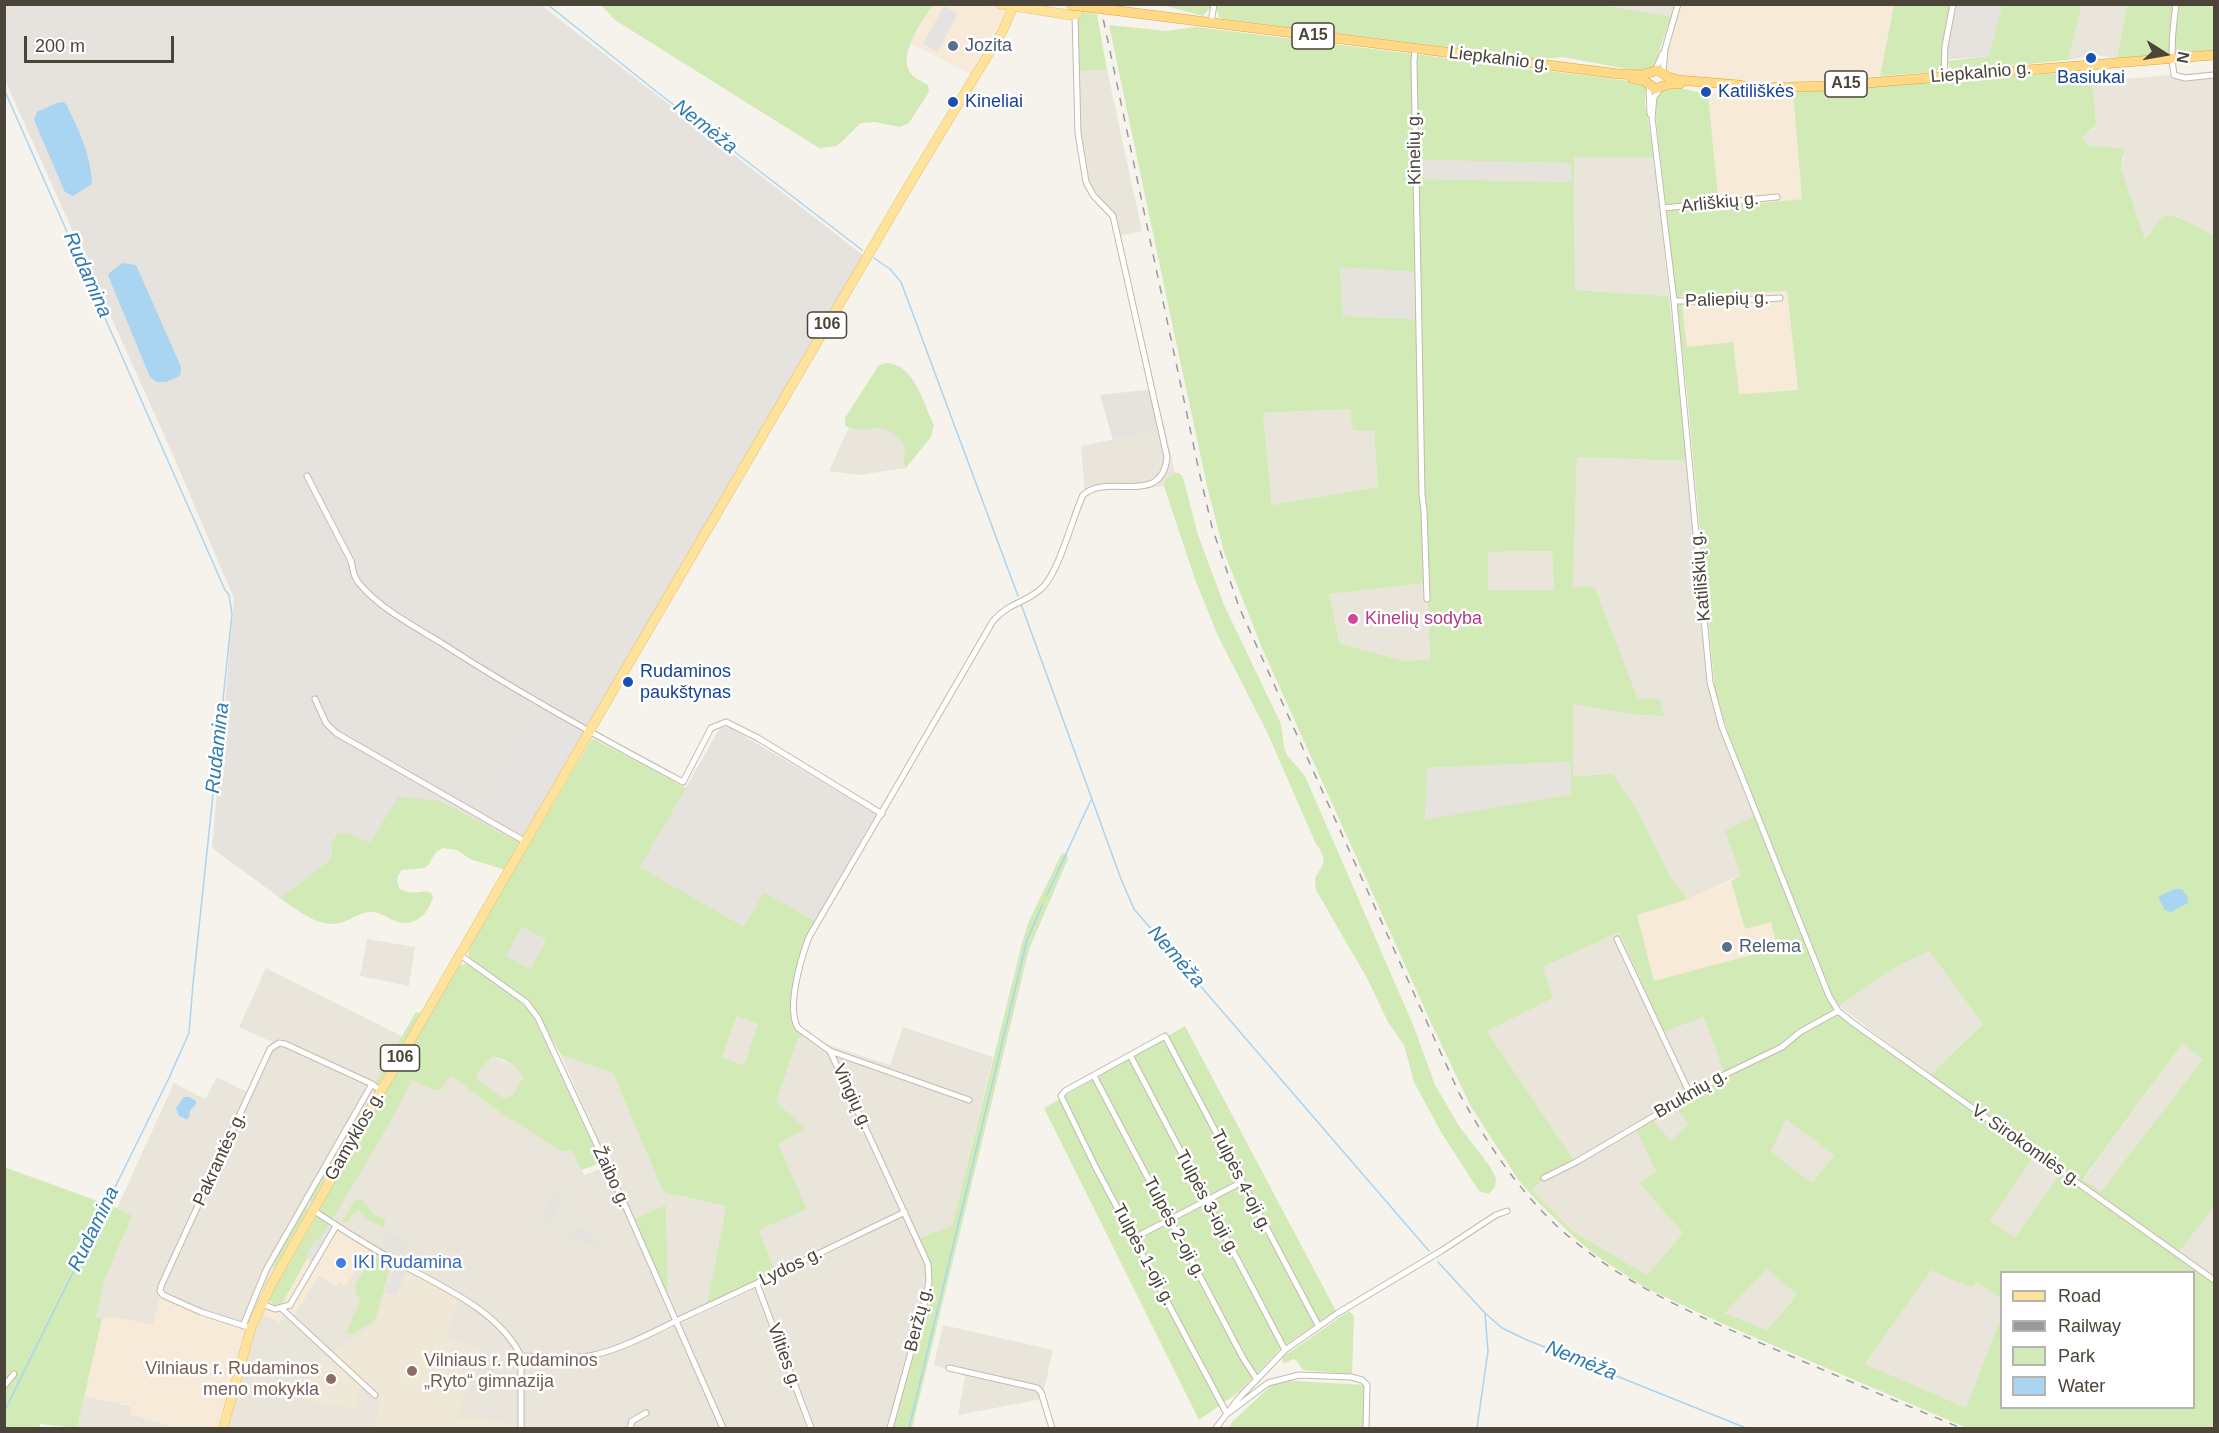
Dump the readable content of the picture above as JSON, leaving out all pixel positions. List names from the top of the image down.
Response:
{
  "streets": {
    "highway": ["A15", "Liepkalnio g."],
    "main road": ["106", "Gamyklos g."],
    "street": [
      "Kinelių g.",
      "Arliškių g.",
      "Paliepių g.",
      "Katiliškių g.",
      "Bruknių g.",
      "Vingių g.",
      "V. Sirokomlės g.",
      "Pakrantės g.",
      "Žaibo g.",
      "Tulpės 4-oji g.",
      "Tulpės 3-ioji g.",
      "Tulpės 2-oji g.",
      "Tulpės 1-oji g.",
      "Lydos g.",
      "Beržų g.",
      "Vilties g."
    ]
  },
  "crossings": [
    ["A15", "Liepkalnio g."],
    ["A15", "Kinelių g."],
    ["Liepkalnio g.", "Kinelių g."],
    ["Liepkalnio g.", "Katiliškių g."],
    ["Arliškių g.", "Katiliškių g."],
    ["Paliepių g.", "Katiliškių g."],
    ["106", "Gamyklos g."],
    ["Katiliškių g.", "Bruknių g."],
    ["Katiliškių g.", "V. Sirokomlės g."],
    ["Bruknių g.", "V. Sirokomlės g."],
    ["Vingių g.", "Lydos g."],
    ["Vingių g.", "Beržų g."],
    ["Gamyklos g.", "Pakrantės g."],
    ["Gamyklos g.", "Žaibo g."],
    ["Žaibo g.", "Lydos g."],
    ["Tulpės 4-oji g.", "Tulpės 3-ioji g."],
    ["Tulpės 2-oji g.", "Tulpės 1-oji g."],
    ["Lydos g.", "Beržų g."],
    ["Lydos g.", "Vilties g."]
  ],
  "water": ["Nemėža", "Rudamina"],
  "places": [
    "Jozita",
    "Basiukai",
    "Katiliškės",
    "Kineliai",
    "Kinelių sodyba",
    "Rudaminos paukštynas",
    "Relema",
    "IKI Rudamina",
    "Vilniaus r. Rudaminos „Ryto“ gimnazija",
    "Vilniaus r. Rudaminos meno mokykla"
  ],
  "legend": [
    "Road",
    "Railway",
    "Park",
    "Water"
  ],
  "scale_bar": "200 m",
  "north": "right"
}
